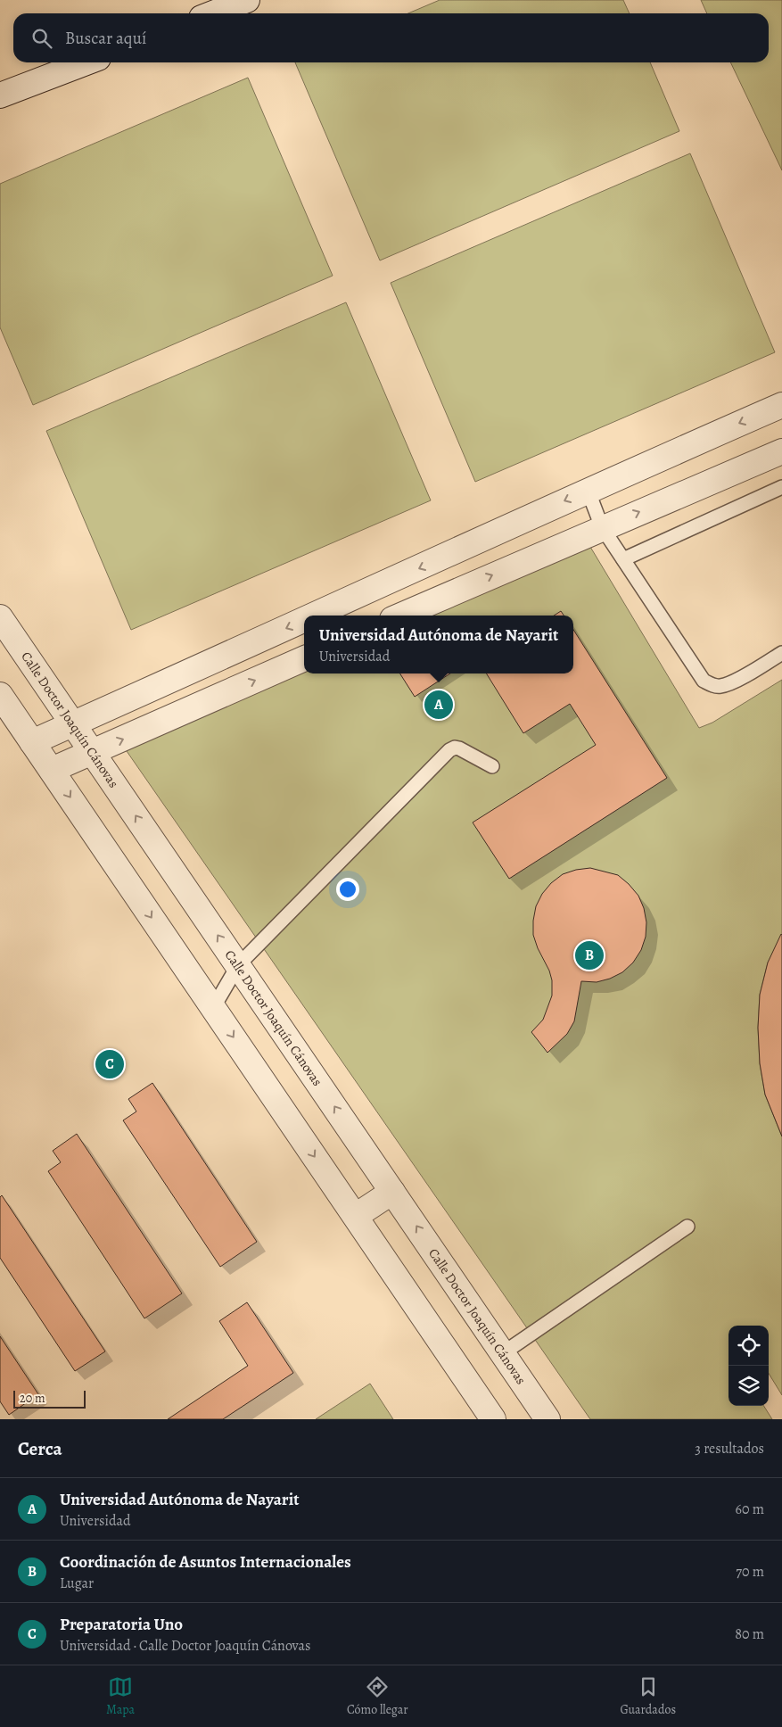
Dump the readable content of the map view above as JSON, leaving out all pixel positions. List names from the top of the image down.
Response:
{
  "streets": {
    "street": ["Calle Doctor Joaquín Cánovas"]
  },
  "scale_bar": "20 m",
  "page": {
    "search": "Buscar aquí",
    "popup": ["Universidad Autónoma de Nayarit", "Universidad"],
    "pins": ["A", "B", "C"],
    "scale": "20 m",
    "heading": ["Cerca", "3 resultados"],
    "list": [
      {
        "mark": "A",
        "name": "Universidad Autónoma de Nayarit",
        "note": "Universidad",
        "value": "60 m"
      },
      {
        "mark": "B",
        "name": "Coordinación de Asuntos Internacionales",
        "note": "Lugar",
        "value": "70 m"
      },
      {
        "mark": "C",
        "name": "Preparatoria Uno",
        "note": "Universidad · Calle Doctor Joaquín Cánovas",
        "value": "80 m"
      }
    ],
    "nav": ["Mapa", "Cómo llegar", "Guardados"]
  }
}
